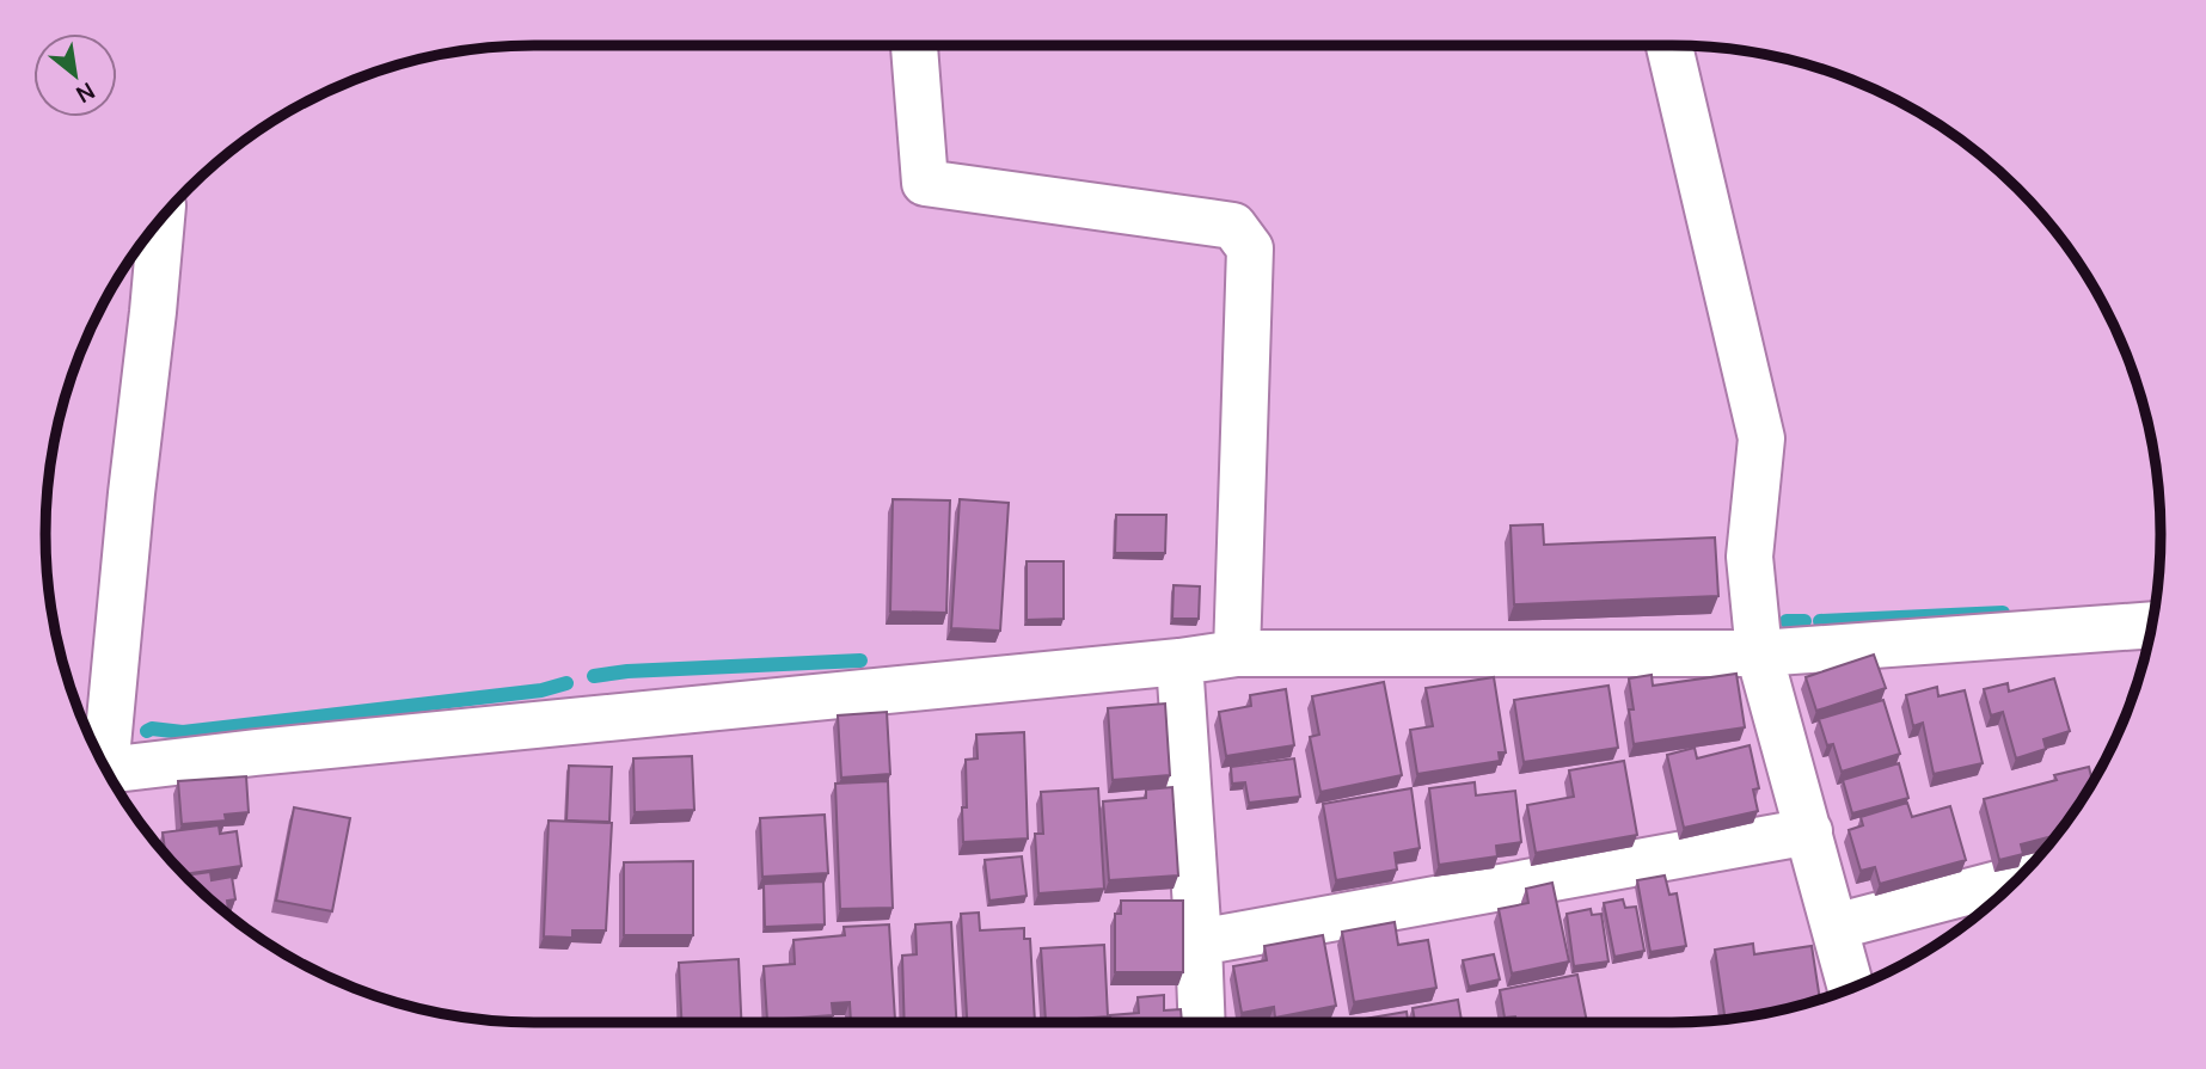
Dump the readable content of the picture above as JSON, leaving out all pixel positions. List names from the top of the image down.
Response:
{
  "north": "bottom right"
}
